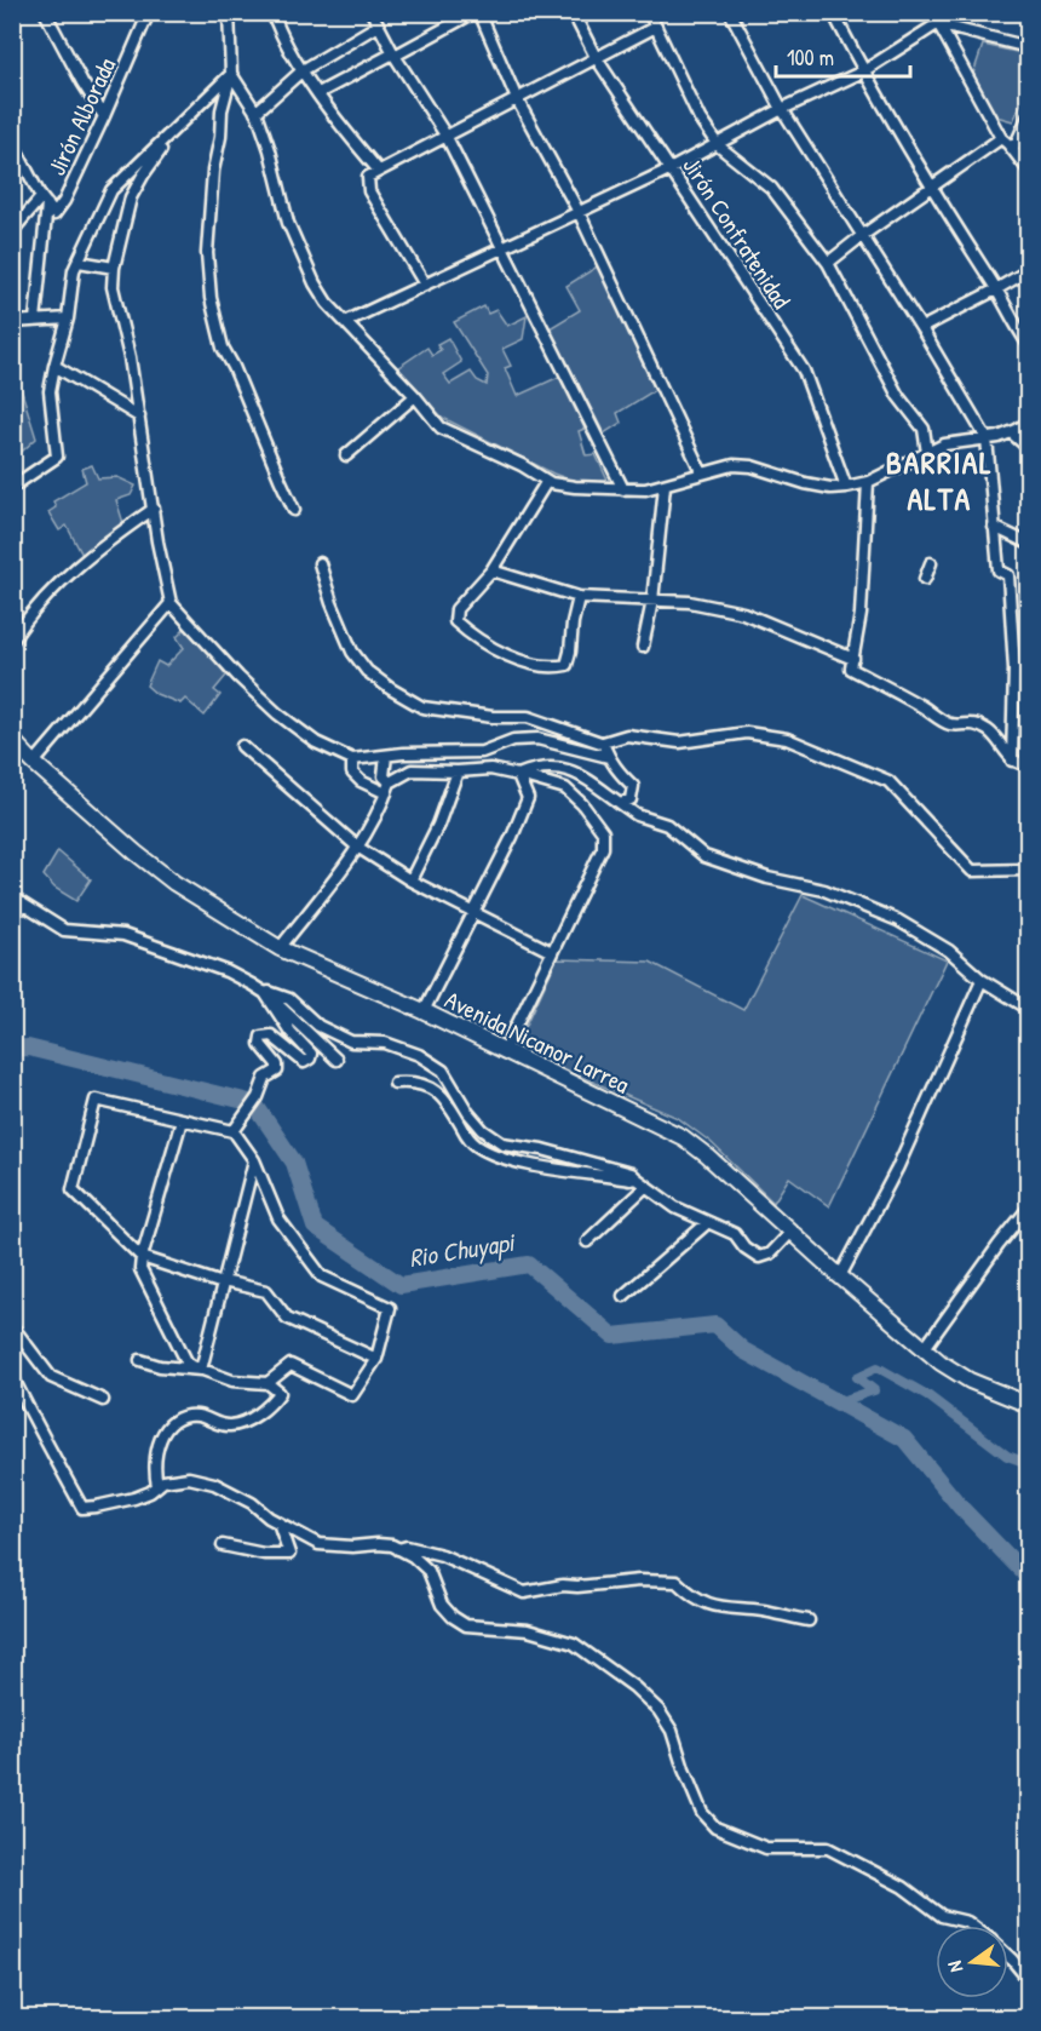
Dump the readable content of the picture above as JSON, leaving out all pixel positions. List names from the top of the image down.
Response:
{
  "streets": {
    "main road": ["Avenida Nicanor Larrea"],
    "street": ["Jirón Alborada", "Jirón Confratenidad"]
  },
  "districts": ["BARRIAL ALTA"],
  "water": ["Rio Chuyapi"],
  "scale_bar": "100 m",
  "north": "left"
}
